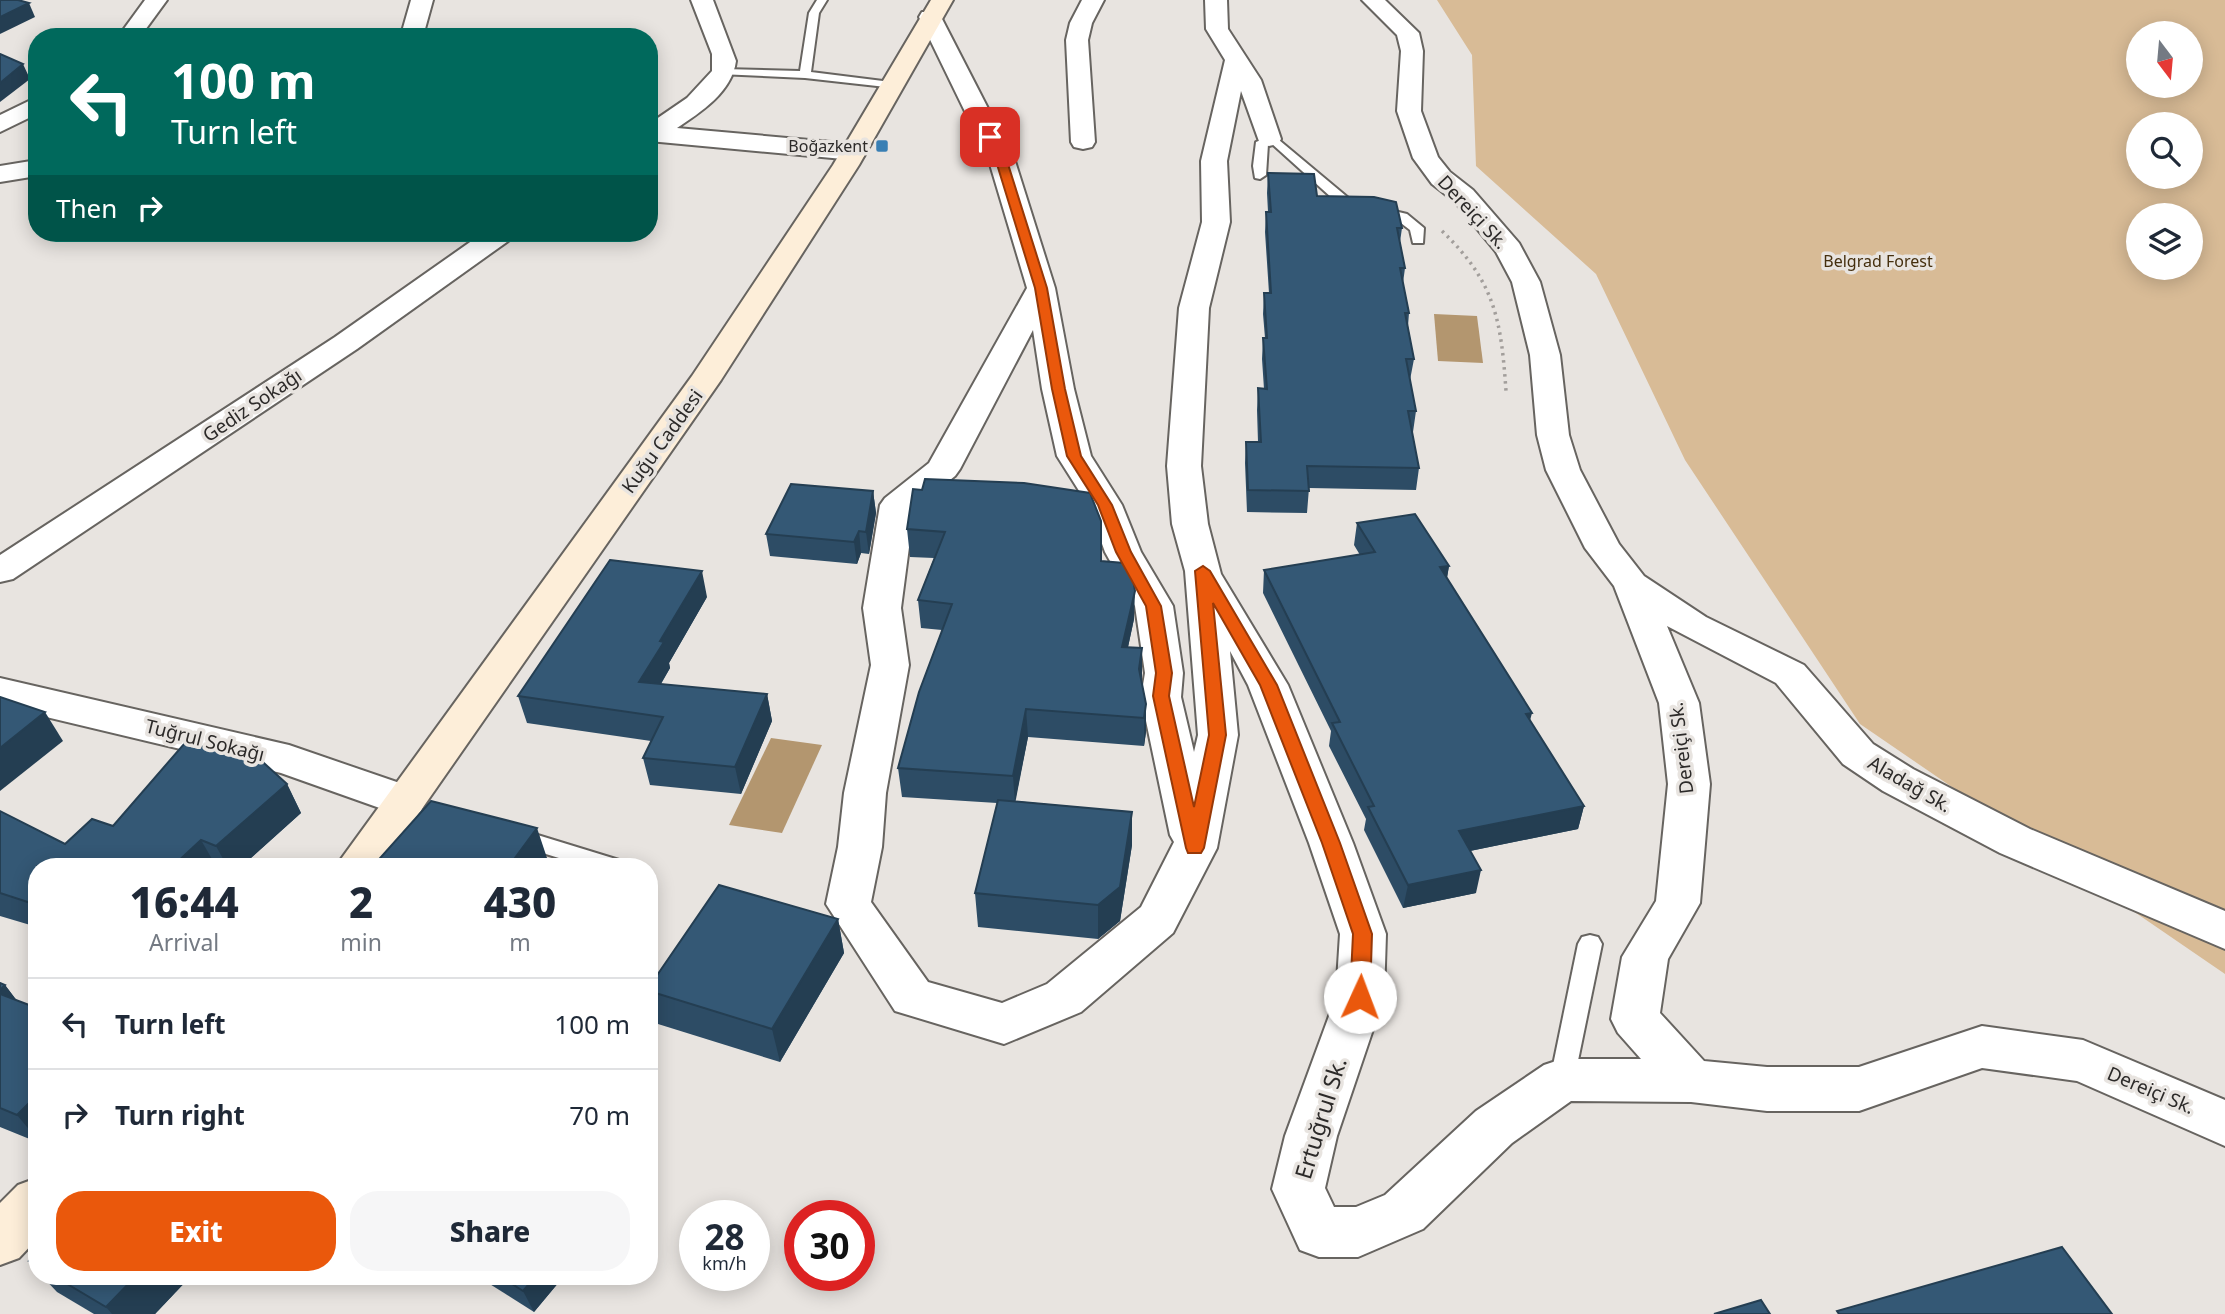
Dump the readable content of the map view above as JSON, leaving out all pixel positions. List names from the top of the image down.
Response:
{
  "streets": {
    "street": [
      "Dereiçi Sk.",
      "Gediz Sokağı",
      "Kuğu Caddesi",
      "Tuğrul Sokağı",
      "Aladağ Sk.",
      "Ertuğrul Sk."
    ]
  },
  "crossings": [
    ["Dereiçi Sk.", "Aladağ Sk."],
    ["Kuğu Caddesi", "Tuğrul Sokağı"]
  ],
  "parks": ["Belgrad Forest"],
  "places": {
    "transit": ["Boğazkent"]
  },
  "north": "bottom",
  "page": {
    "turn": ["100 m", "Turn left"],
    "then": "Then",
    "eta": [
      "16:44",
      "Arrival",
      "2",
      "min",
      "430",
      "m"
    ],
    "list": [
      {
        "name": "Turn left",
        "value": "100 m"
      },
      {
        "name": "Turn right",
        "value": "70 m"
      }
    ],
    "buttons": ["Exit", "Share"],
    "speed": "28 km/h",
    "limit": "30"
  }
}
